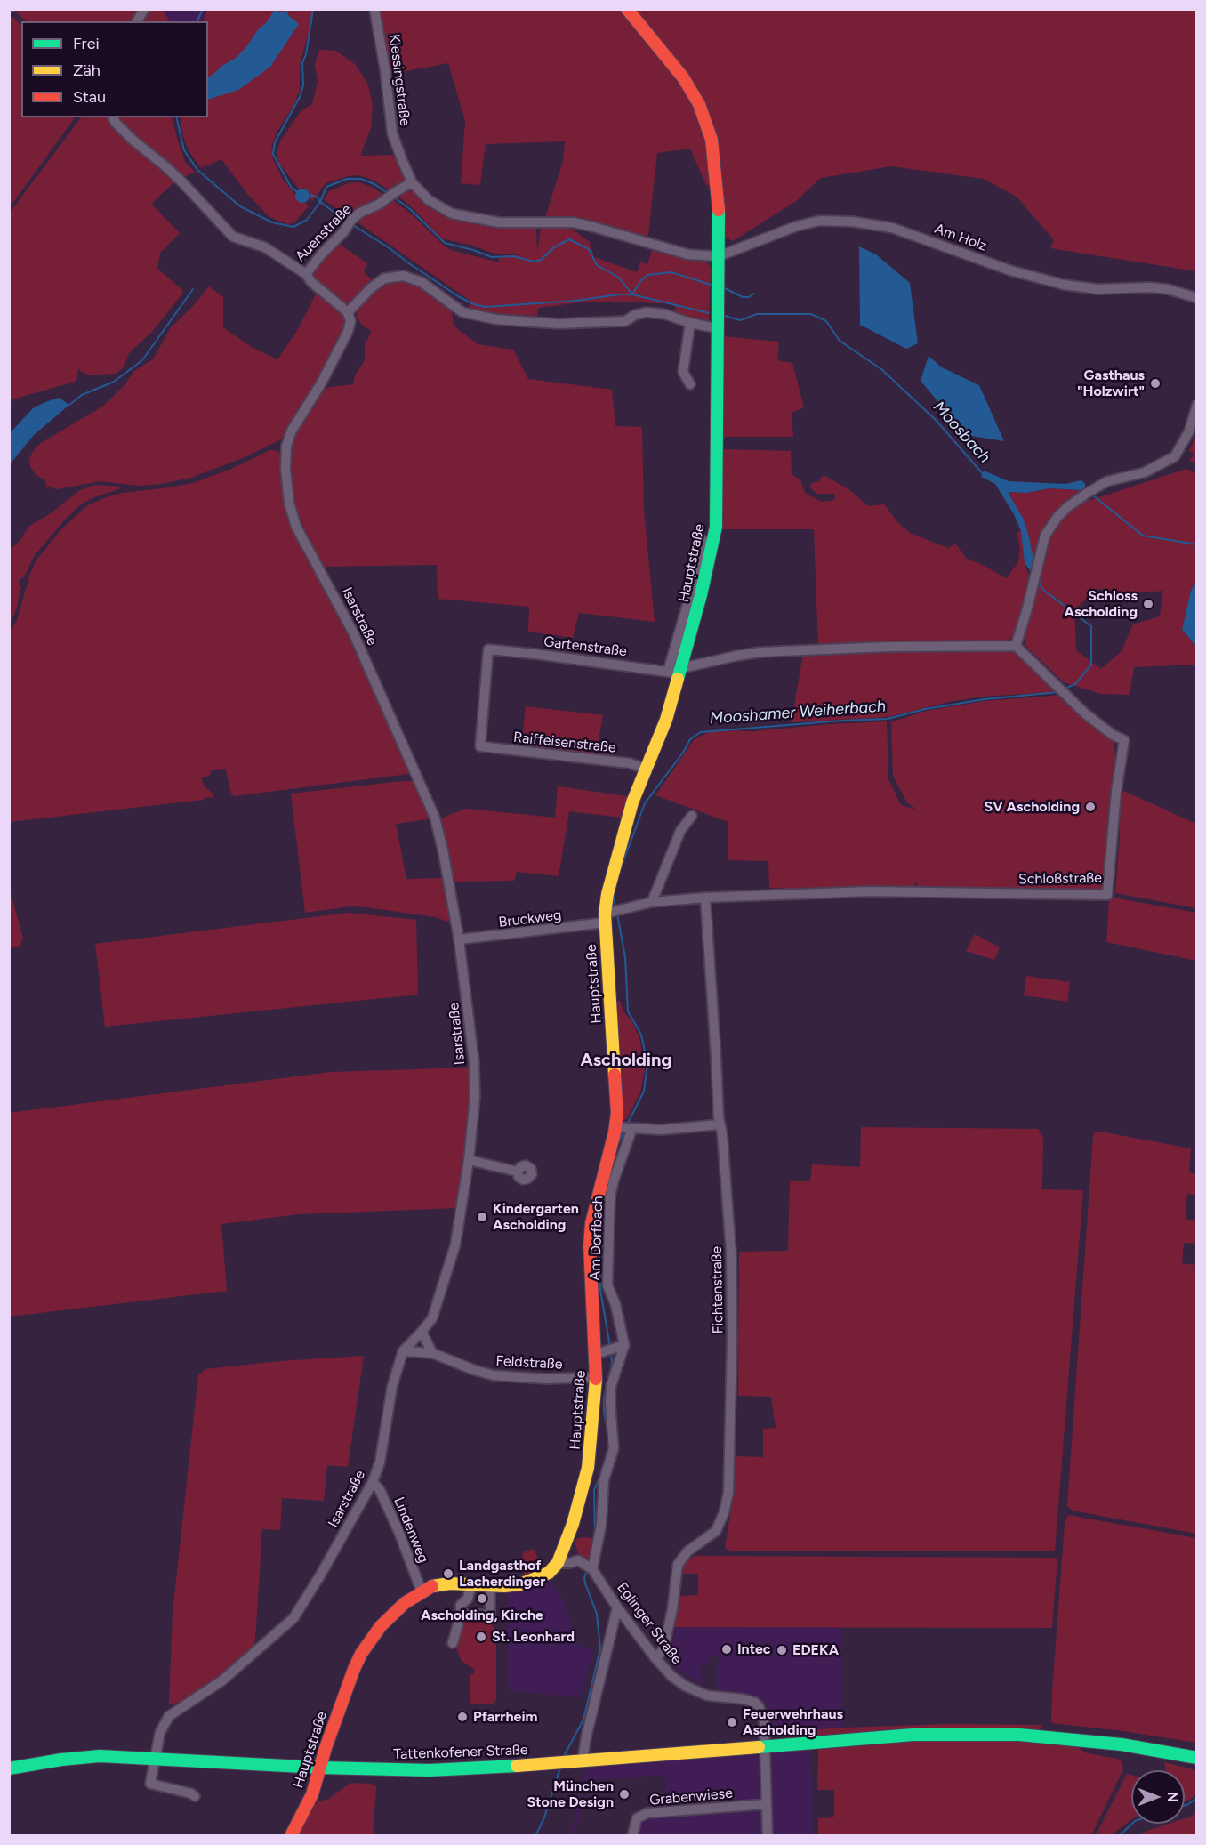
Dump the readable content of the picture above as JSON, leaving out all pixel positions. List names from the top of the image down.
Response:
{
  "streets": {
    "main road": ["Hauptstraße", "Tattenkofener Straße"],
    "street": [
      "Klessingstraße",
      "Auenstraße",
      "Am Holz",
      "Isarstraße",
      "Gartenstraße",
      "Raiffeisenstraße",
      "Schloßstraße",
      "Bruckweg",
      "Am Dorfbach",
      "Fichtenstraße",
      "Feldstraße",
      "Lindenweg",
      "Eglinger Straße",
      "Grabenwiese"
    ]
  },
  "crossings": [
    ["Klessingstraße", "Auenstraße"],
    ["Am Holz", "Hauptstraße"],
    ["Hauptstraße", "Gartenstraße"],
    ["Hauptstraße", "Raiffeisenstraße"],
    ["Hauptstraße", "Schloßstraße"],
    ["Hauptstraße", "Bruckweg"],
    ["Hauptstraße", "Am Dorfbach"],
    ["Hauptstraße", "Feldstraße"],
    ["Hauptstraße", "Lindenweg"],
    ["Hauptstraße", "Eglinger Straße"],
    ["Hauptstraße", "Tattenkofener Straße"],
    ["Isarstraße", "Bruckweg"],
    ["Isarstraße", "Feldstraße"],
    ["Isarstraße", "Lindenweg"],
    ["Isarstraße", "Tattenkofener Straße"],
    ["Gartenstraße", "Raiffeisenstraße"],
    ["Schloßstraße", "Bruckweg"],
    ["Schloßstraße", "Fichtenstraße"],
    ["Fichtenstraße", "Eglinger Straße"],
    ["Eglinger Straße", "Tattenkofener Straße"]
  ],
  "districts": ["Ascholding"],
  "water": ["Moosbach", "Mooshamer Weiherbach"],
  "places": [
    "Gasthaus \"Holzwirt\"",
    "Schloss Ascholding",
    "SV Ascholding",
    "Kindergarten Ascholding",
    "Landgasthof Lacherdinger",
    "Ascholding, Kirche",
    "St. Leonhard",
    "Intec",
    "EDEKA",
    "Pfarrheim",
    "Feuerwehrhaus Ascholding",
    "München Stone Design"
  ],
  "legend": ["Frei", "Zäh", "Stau"],
  "north": "right"
}
